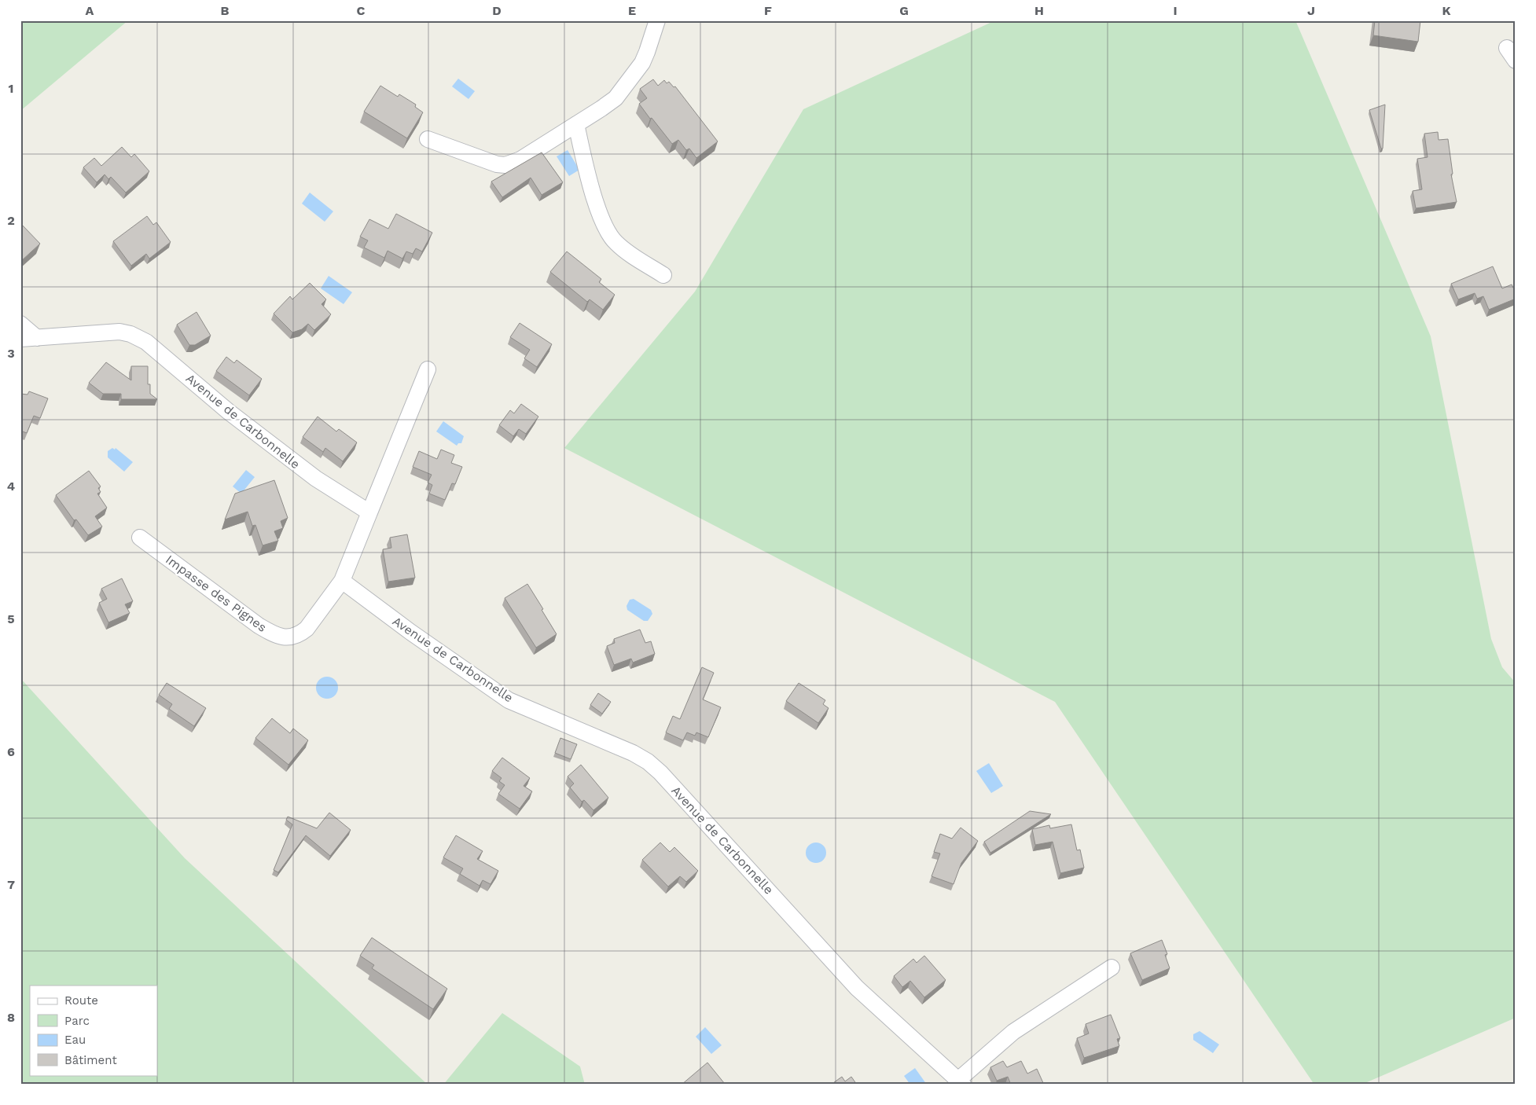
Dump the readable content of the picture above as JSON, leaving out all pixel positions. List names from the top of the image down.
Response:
{
  "streets": {
    "street": ["Avenue de Carbonnelle", "Impasse des Pignes"]
  },
  "crossings": [
    ["Avenue de Carbonnelle", "Impasse des Pignes"]
  ],
  "legend": [
    "Route",
    "Parc",
    "Eau",
    "Bâtiment"
  ],
  "grid": {
    "columns": [
      "A",
      "B",
      "C",
      "D",
      "E",
      "F",
      "G",
      "H",
      "I",
      "J",
      "K"
    ],
    "rows": [
      "1",
      "2",
      "3",
      "4",
      "5",
      "6",
      "7",
      "8"
    ]
  }
}
